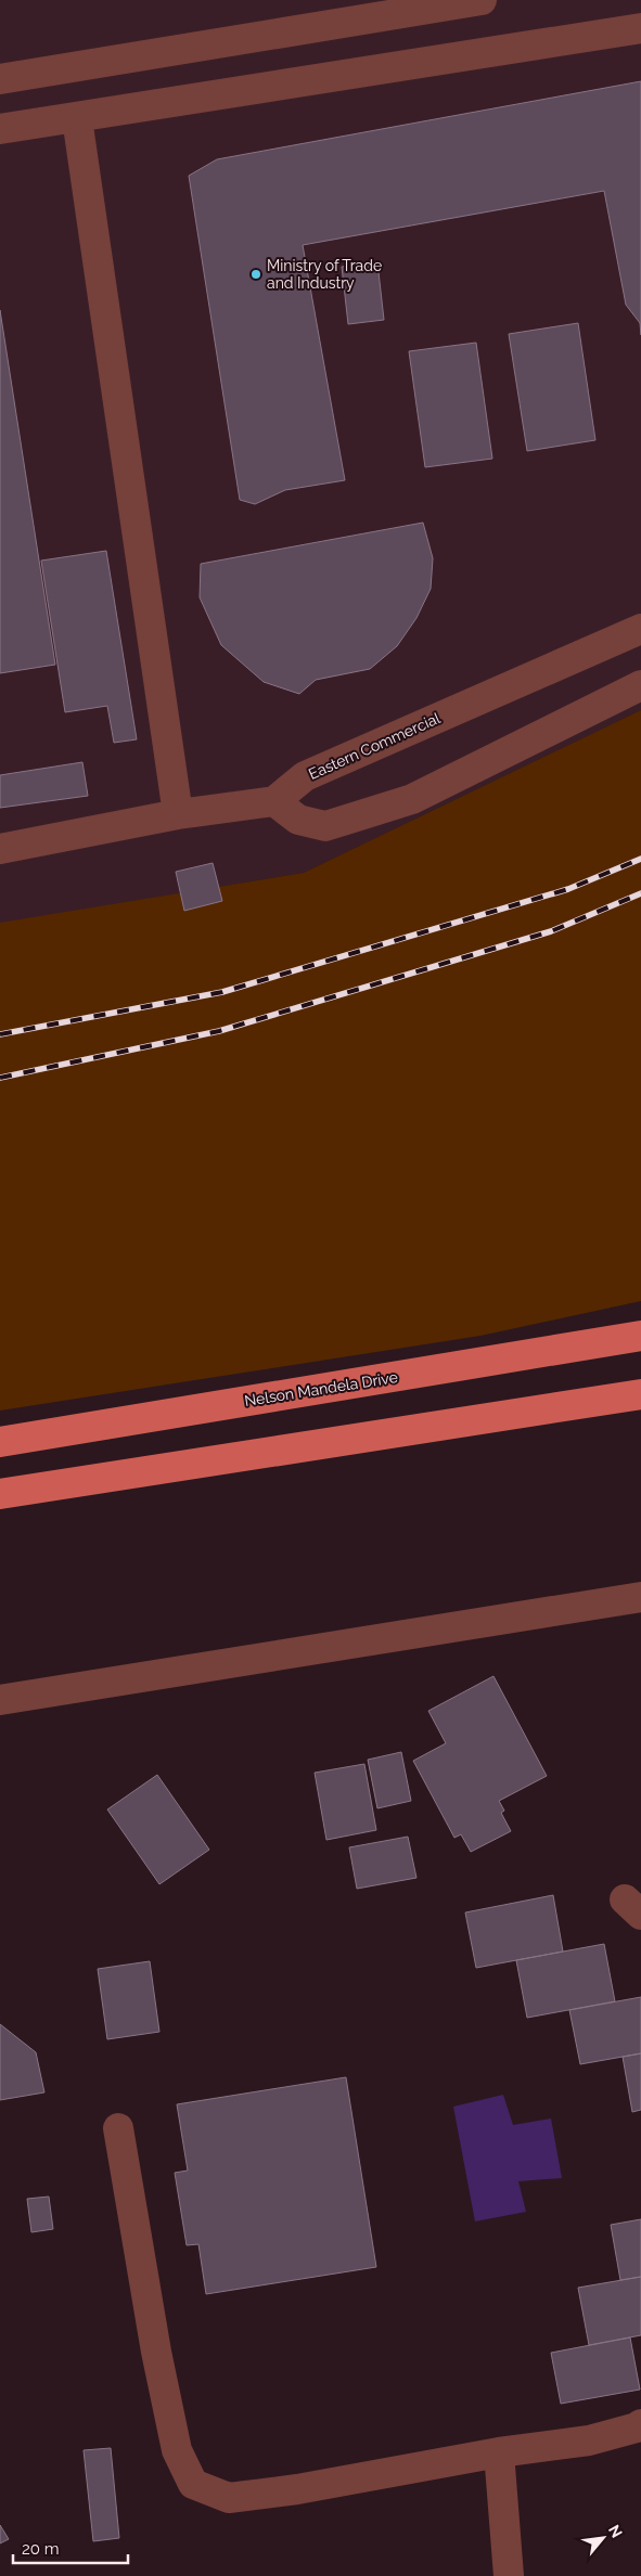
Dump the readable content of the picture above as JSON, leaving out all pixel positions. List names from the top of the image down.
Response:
{
  "streets": {
    "main road": ["Nelson Mandela Drive"],
    "street": ["Eastern Commercial"]
  },
  "places": ["Ministry of Trade and Industry"],
  "scale_bar": "20 m",
  "north": "top right"
}
